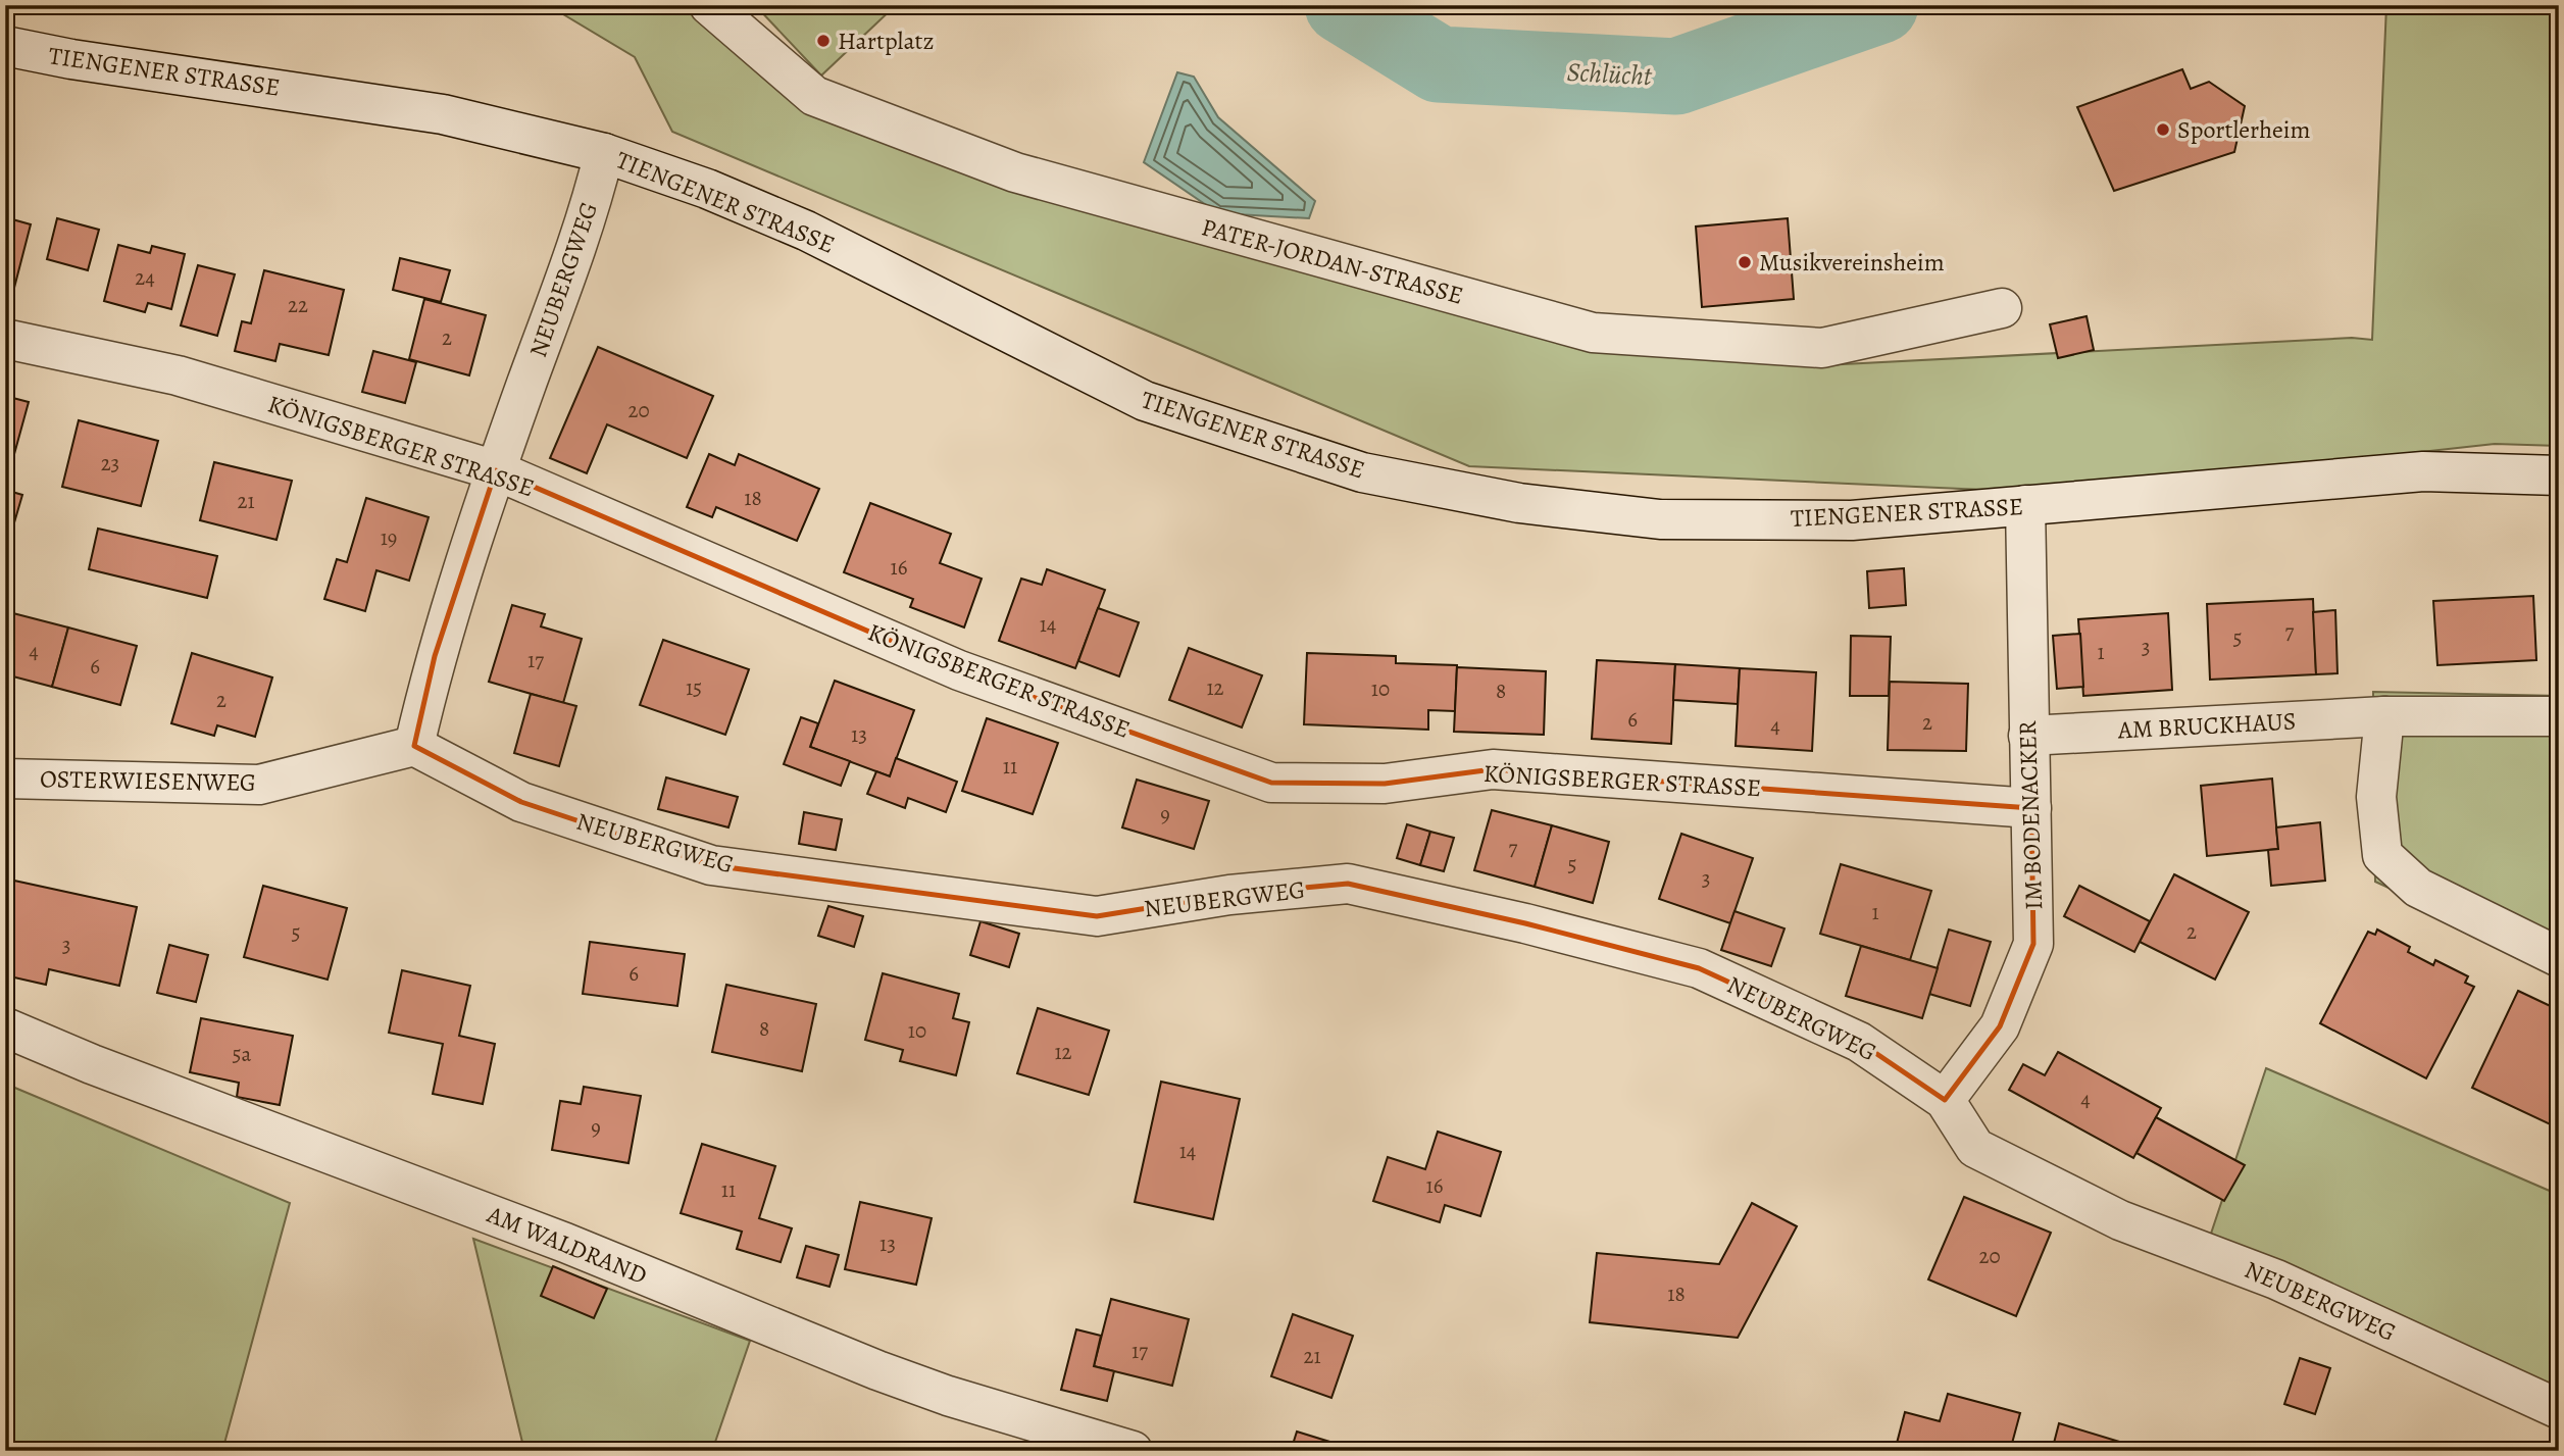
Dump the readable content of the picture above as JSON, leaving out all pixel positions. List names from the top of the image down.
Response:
{
  "streets": {
    "street": [
      "TIENGENER STRASSE",
      "PATER-JORDAN-STRASSE",
      "NEUBERGWEG",
      "KÖNIGSBERGER STRASSE",
      "AM BRUCKHAUS",
      "OSTERWIESENWEG",
      "IM BODENACKER",
      "AM WALDRAND"
    ]
  },
  "crossings": [
    ["TIENGENER STRASSE", "NEUBERGWEG"],
    ["TIENGENER STRASSE", "IM BODENACKER"],
    ["NEUBERGWEG", "KÖNIGSBERGER STRASSE"],
    ["NEUBERGWEG", "OSTERWIESENWEG"],
    ["NEUBERGWEG", "IM BODENACKER"],
    ["KÖNIGSBERGER STRASSE", "IM BODENACKER"],
    ["AM BRUCKHAUS", "IM BODENACKER"]
  ],
  "water": ["Schlücht"],
  "places": ["Hartplatz", "Sportlerheim", "Musikvereinsheim"],
  "house_numbers": [
    "24",
    "22",
    "2",
    "20",
    "23",
    "18",
    "21",
    "19",
    "16",
    "14",
    "7",
    "5",
    "3",
    "4",
    "1",
    "17",
    "6",
    "15",
    "12",
    "10",
    "8",
    "2",
    "6",
    "2",
    "4",
    "13",
    "11",
    "9",
    "7",
    "5",
    "3",
    "1",
    "2",
    "5",
    "3",
    "6",
    "8",
    "10",
    "12",
    "5a",
    "4",
    "9",
    "14",
    "16",
    "11",
    "13",
    "20",
    "18",
    "17",
    "21"
  ]
}
